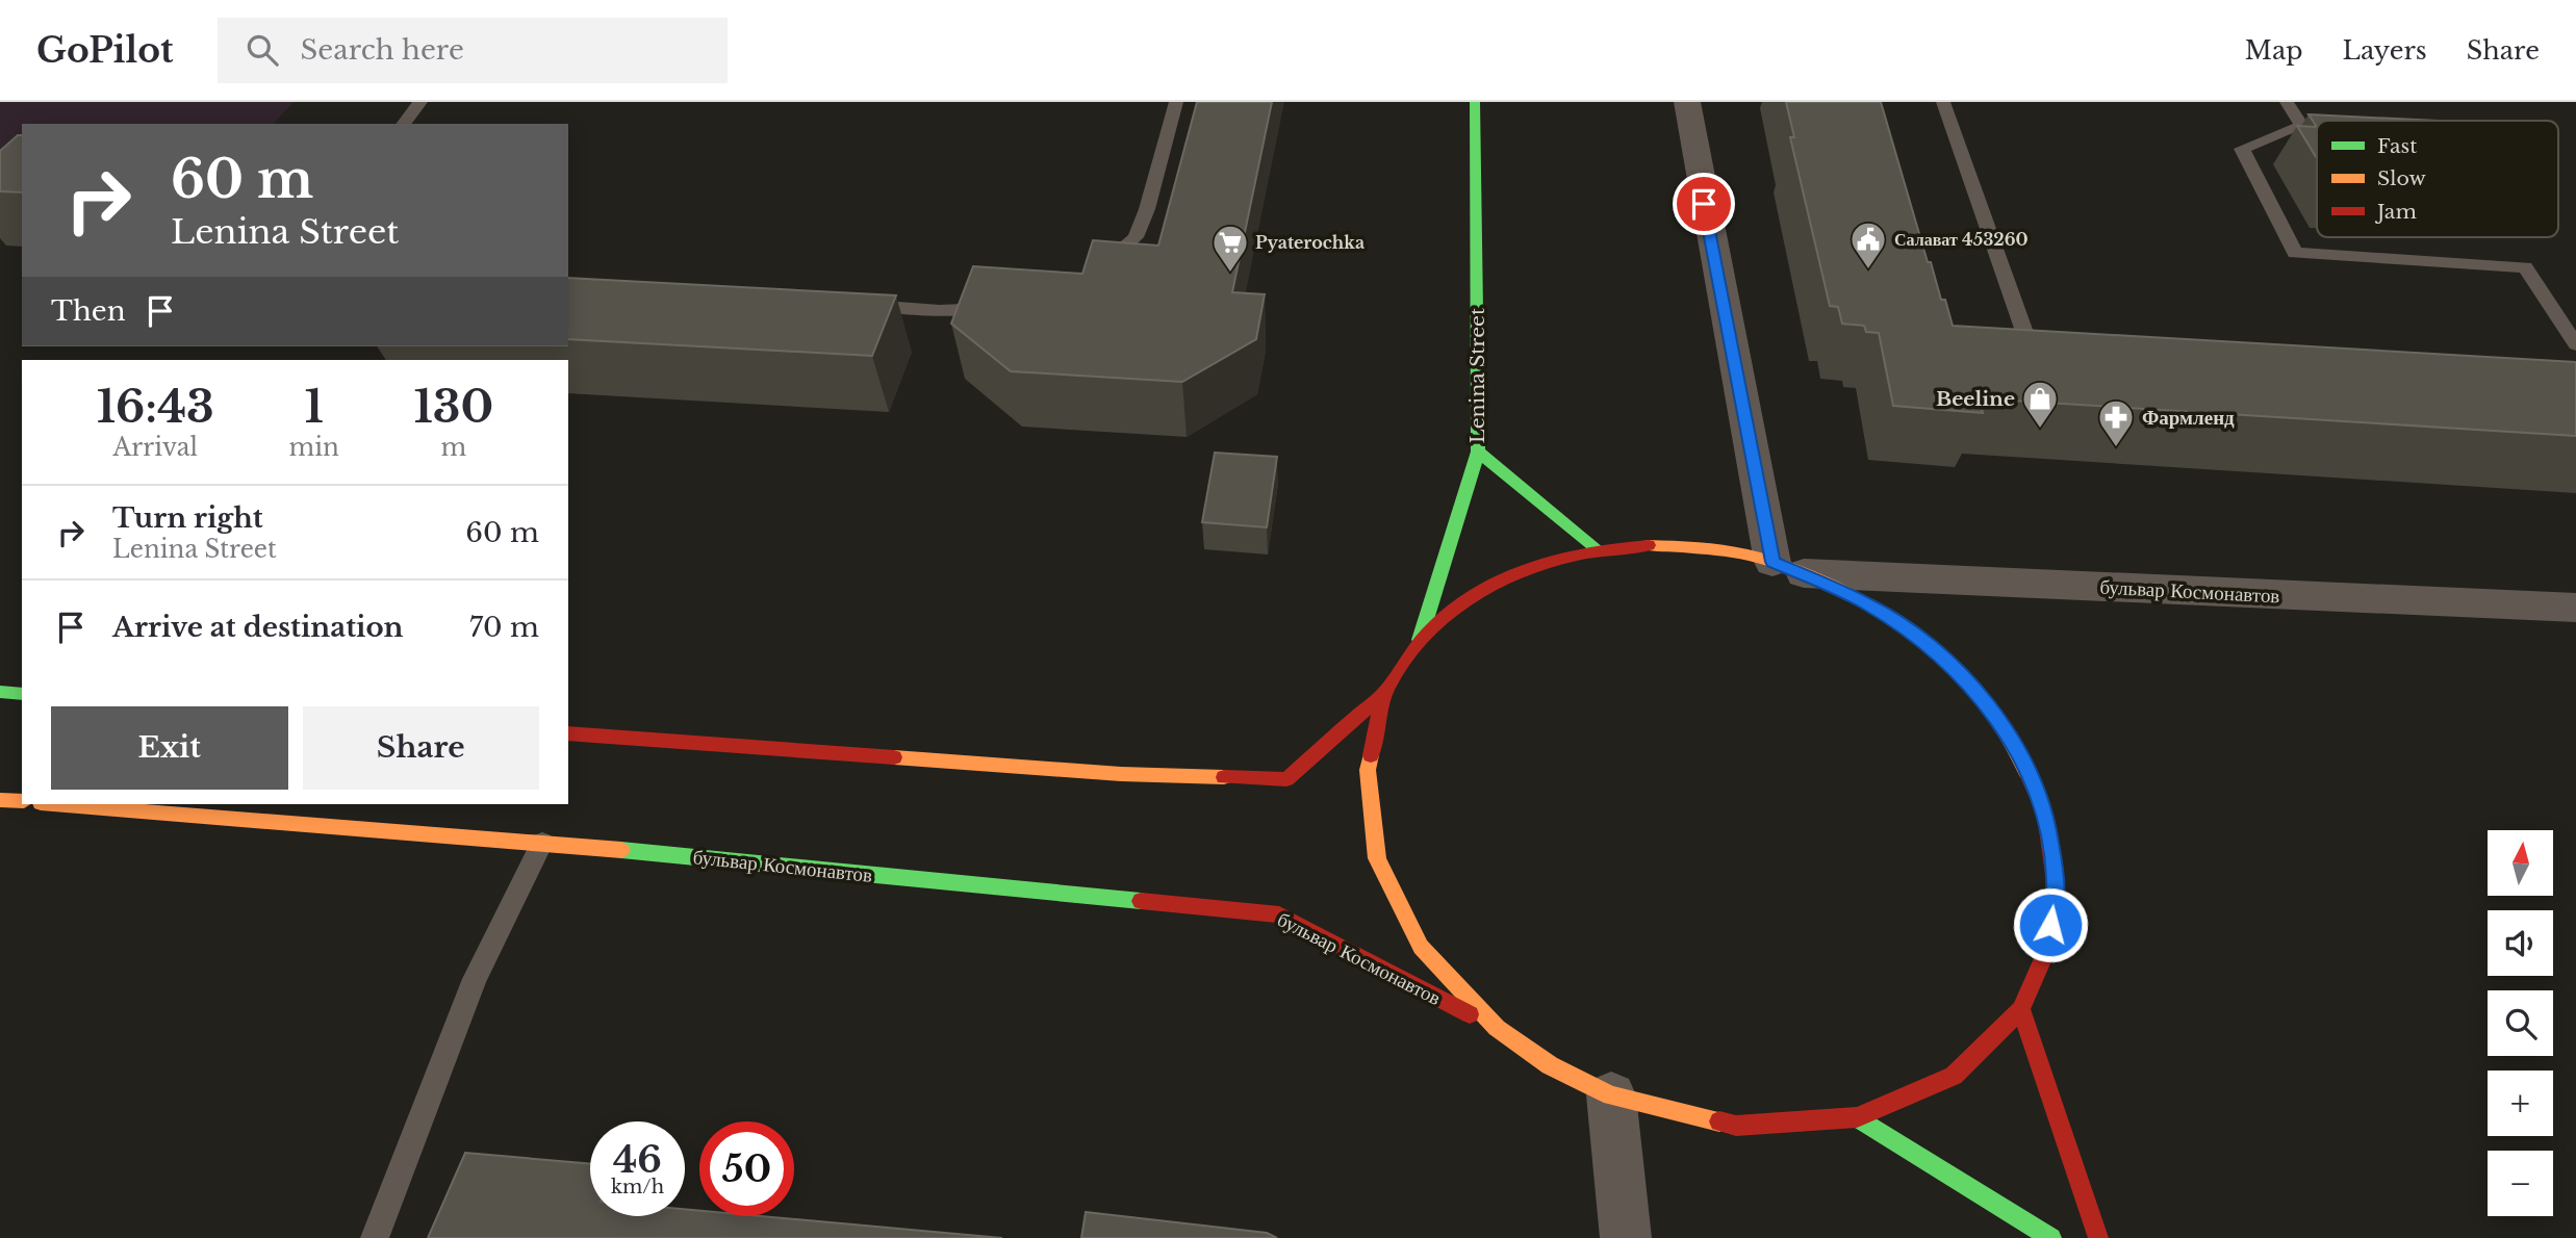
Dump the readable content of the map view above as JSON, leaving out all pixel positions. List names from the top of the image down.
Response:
{
  "streets": {
    "main road": ["Lenina Street", "бульвар Космонавтов"]
  },
  "crossings": [
    ["Lenina Street", "бульвар Космонавтов"]
  ],
  "places": {
    "public building": ["Салават 453260"],
    "supermarket": ["Pyaterochka"],
    "shop": ["Beeline"],
    "pharmacy": ["Фармленд"]
  },
  "legend": ["Fast", "Slow", "Jam"],
  "north": "top",
  "page": {
    "header": "GoPilot",
    "search": "Search here",
    "nav": ["Map", "Layers", "Share"],
    "turn": ["60 m", "Lenina Street"],
    "then": "Then",
    "eta": [
      "16:43",
      "Arrival",
      "1",
      "min",
      "130",
      "m"
    ],
    "list": [
      {
        "name": "Turn right",
        "note": "Lenina Street",
        "value": "60 m"
      },
      {
        "name": "Arrive at destination",
        "value": "70 m"
      }
    ],
    "buttons": ["Exit", "Share"],
    "map_buttons": ["+", "−"],
    "speed": "46 km/h",
    "limit": "50"
  }
}
